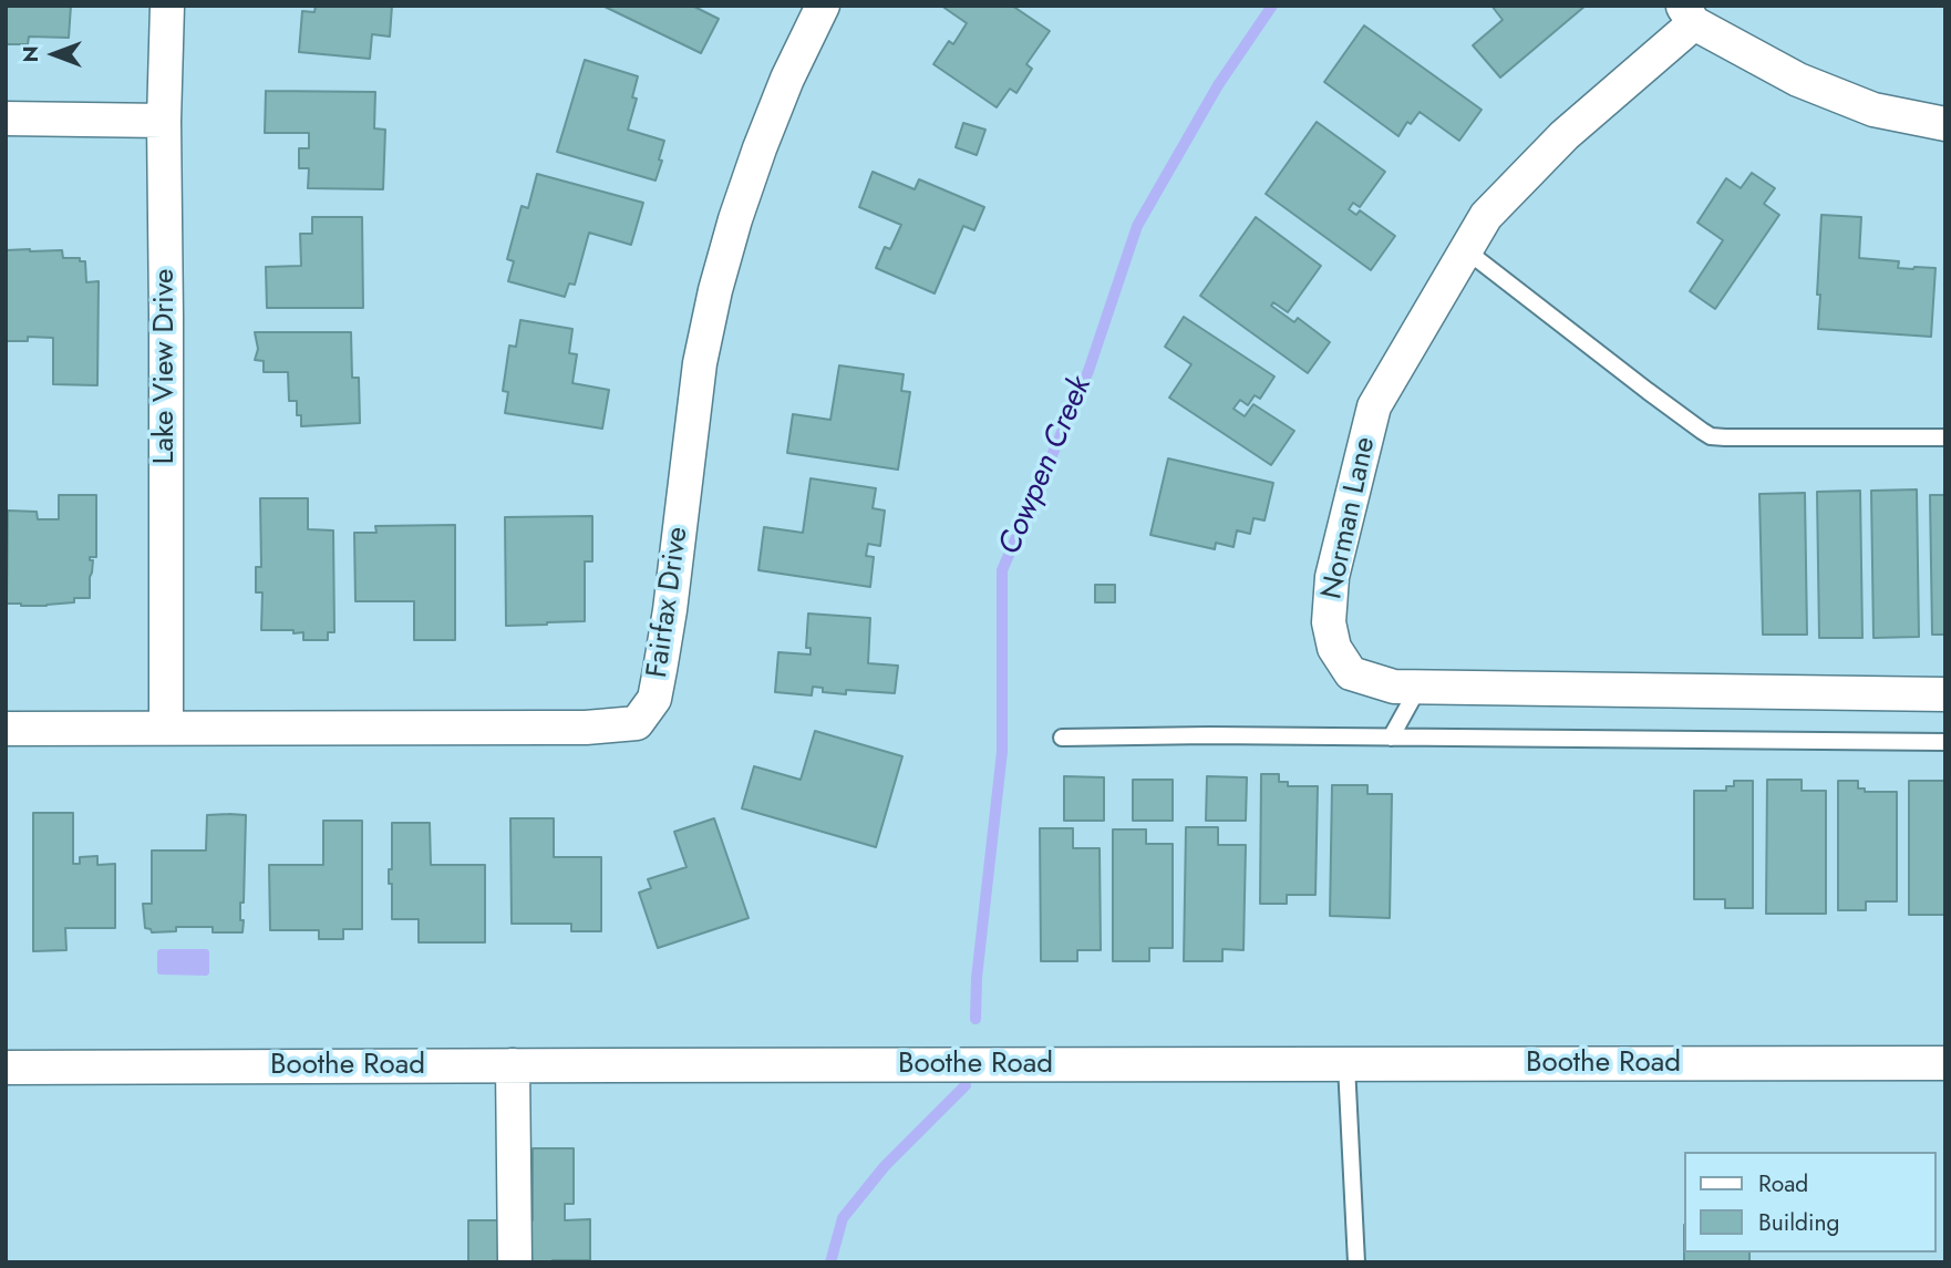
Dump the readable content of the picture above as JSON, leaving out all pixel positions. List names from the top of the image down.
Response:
{
  "streets": {
    "street": [
      "Lake View Drive",
      "Norman Lane",
      "Fairfax Drive",
      "Boothe Road"
    ]
  },
  "crossings": [
    ["Lake View Drive", "Fairfax Drive"]
  ],
  "water": ["Cowpen Creek"],
  "legend": ["Road", "Building"],
  "north": "left"
}
